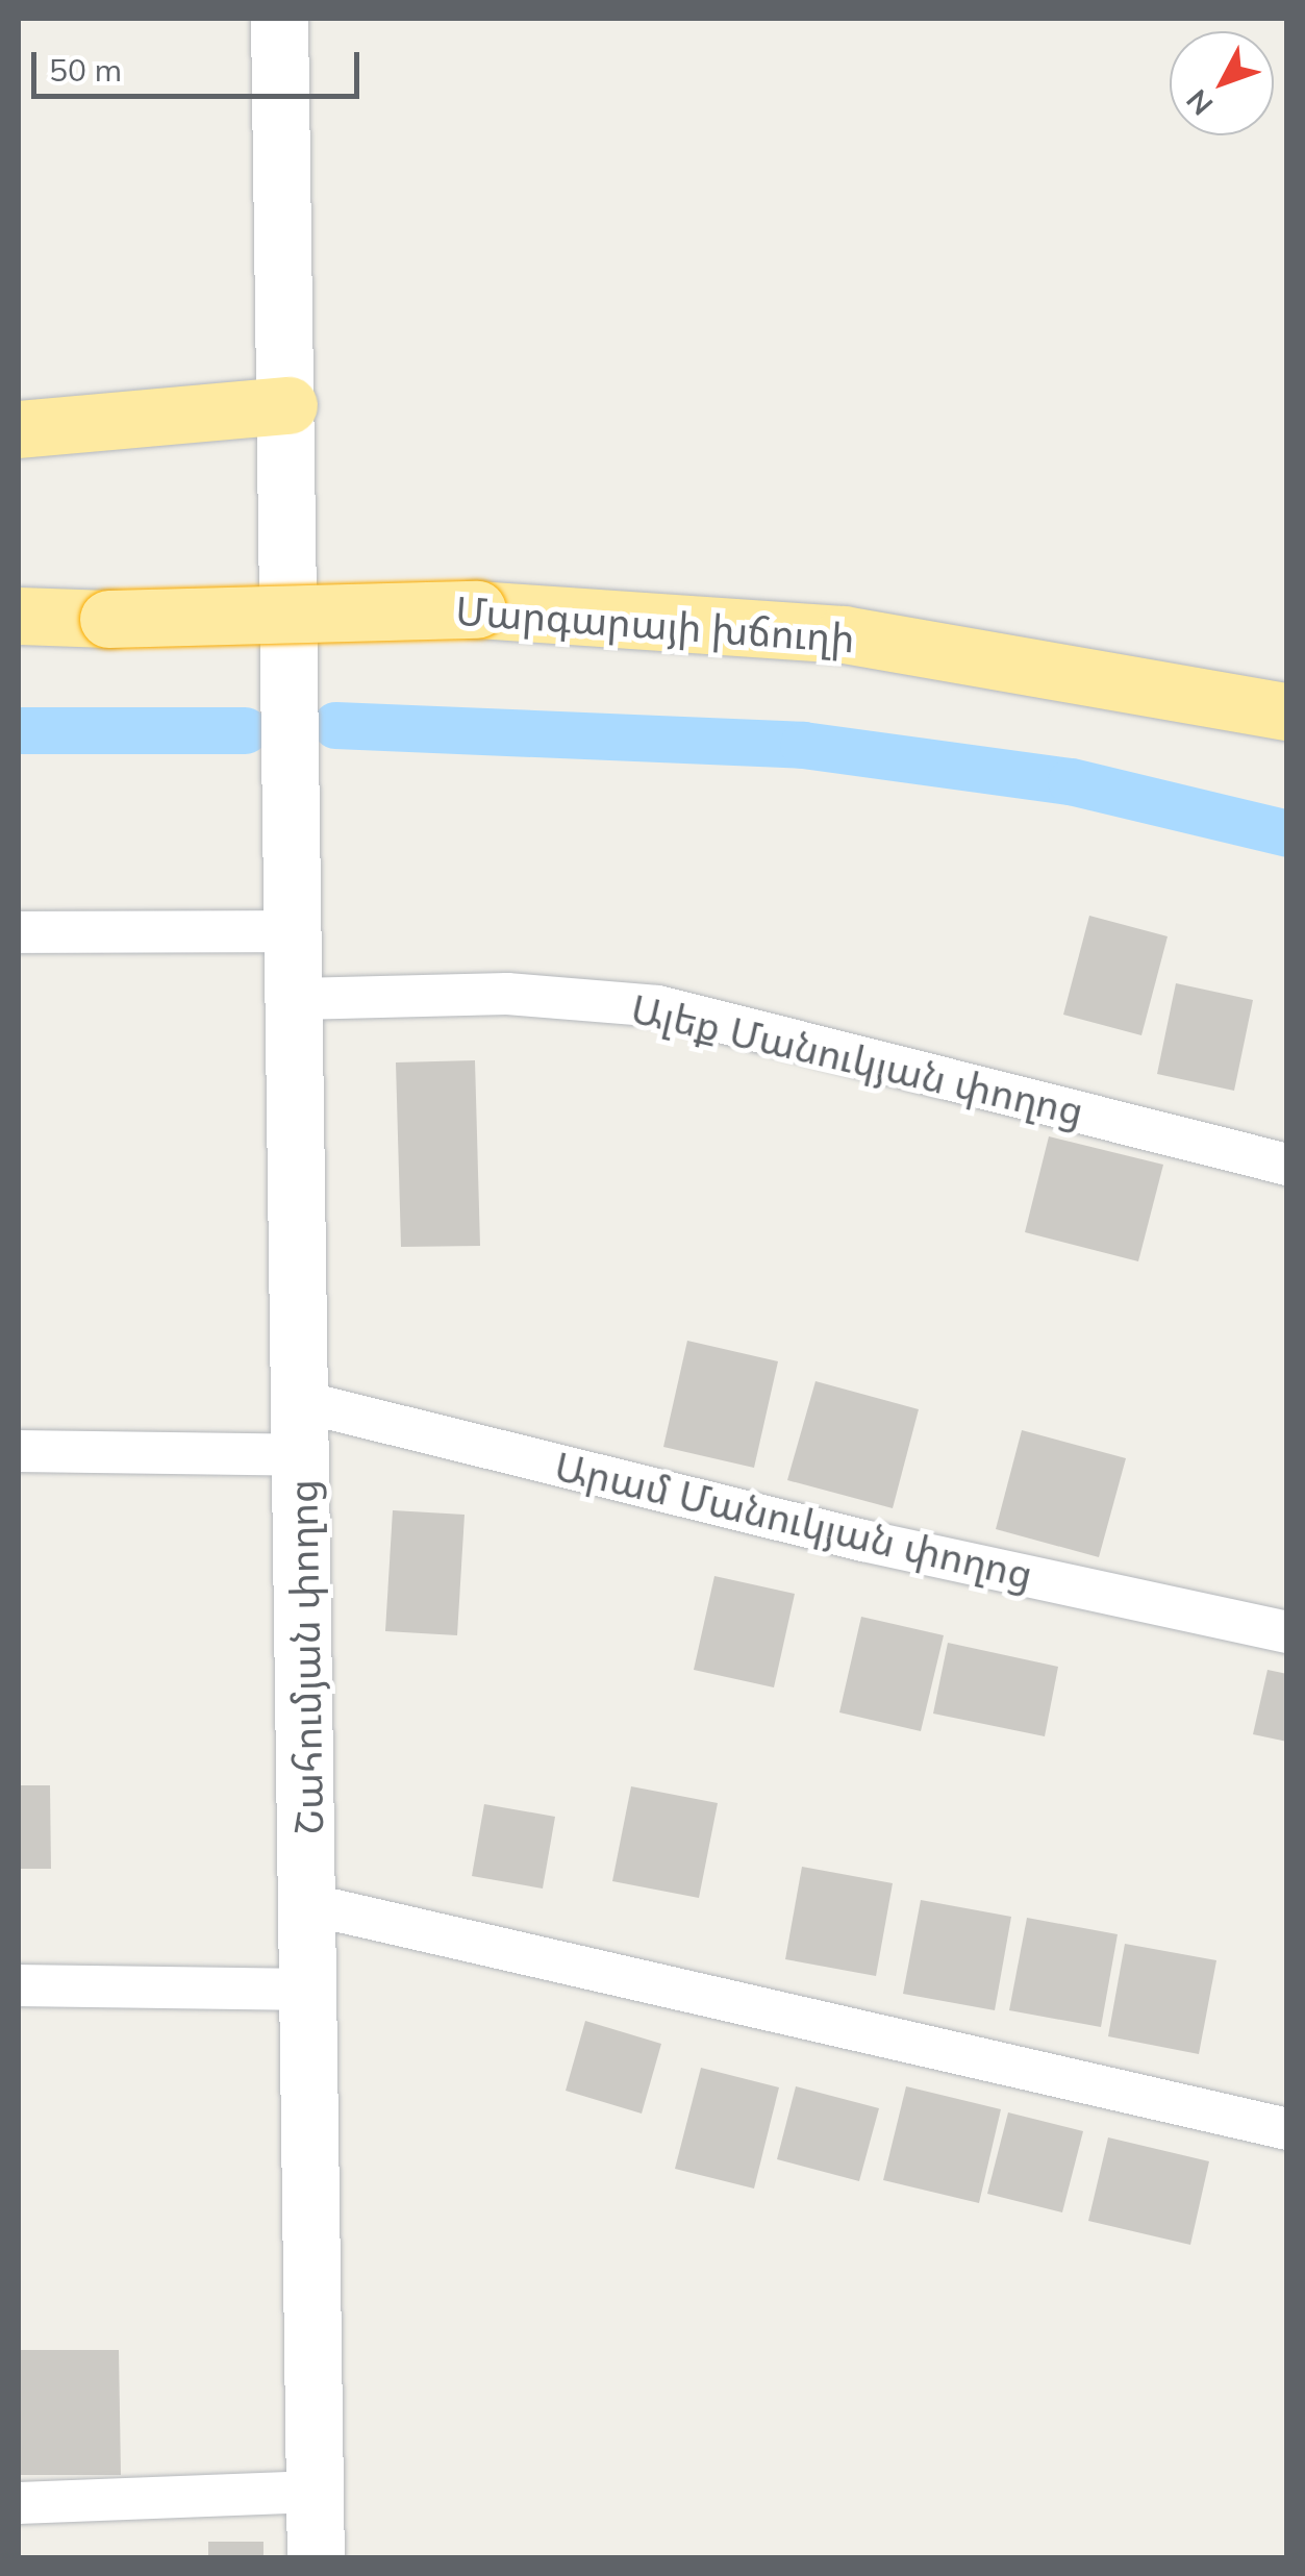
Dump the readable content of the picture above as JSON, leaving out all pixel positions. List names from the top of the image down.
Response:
{
  "streets": {
    "highway": ["Մարգարայի խճուղի"],
    "main road": ["Շահումյան փողոց"],
    "street": ["Ալեք Մանուկյան փողոց", "Արամ Մանուկյան փողոց"]
  },
  "crossings": [
    ["Ալեք Մանուկյան փողոց", "Շահումյան փողոց"],
    ["Արամ Մանուկյան փողոց", "Շահումյան փողոց"]
  ],
  "scale_bar": "50 m",
  "north": "bottom left"
}
